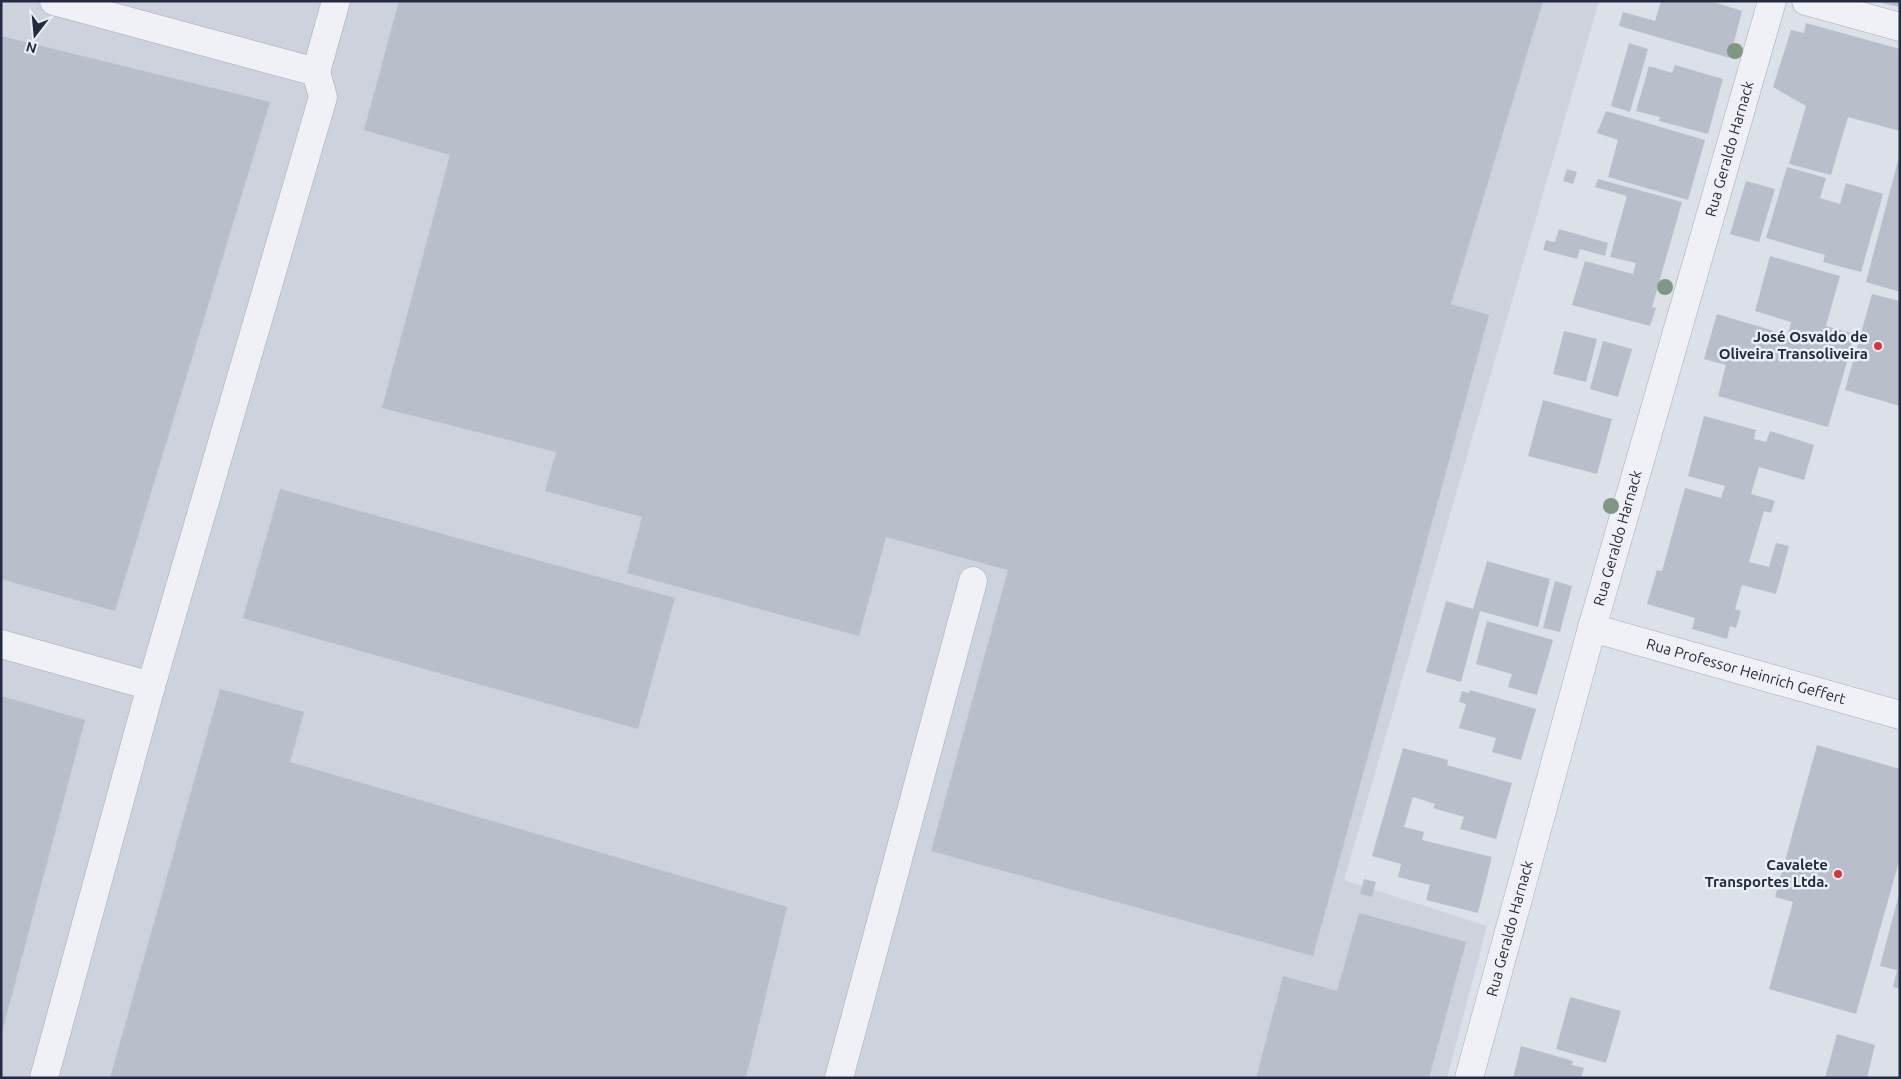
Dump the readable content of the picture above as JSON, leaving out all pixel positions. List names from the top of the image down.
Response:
{
  "streets": {
    "street": ["Rua Geraldo Harnack", "Rua Professor Heinrich Geffert"]
  },
  "crossings": [
    ["Rua Geraldo Harnack", "Rua Professor Heinrich Geffert"]
  ],
  "places": ["José Osvaldo de Oliveira Transoliveira", "Cavalete Transportes Ltda."],
  "north": "bottom"
}
